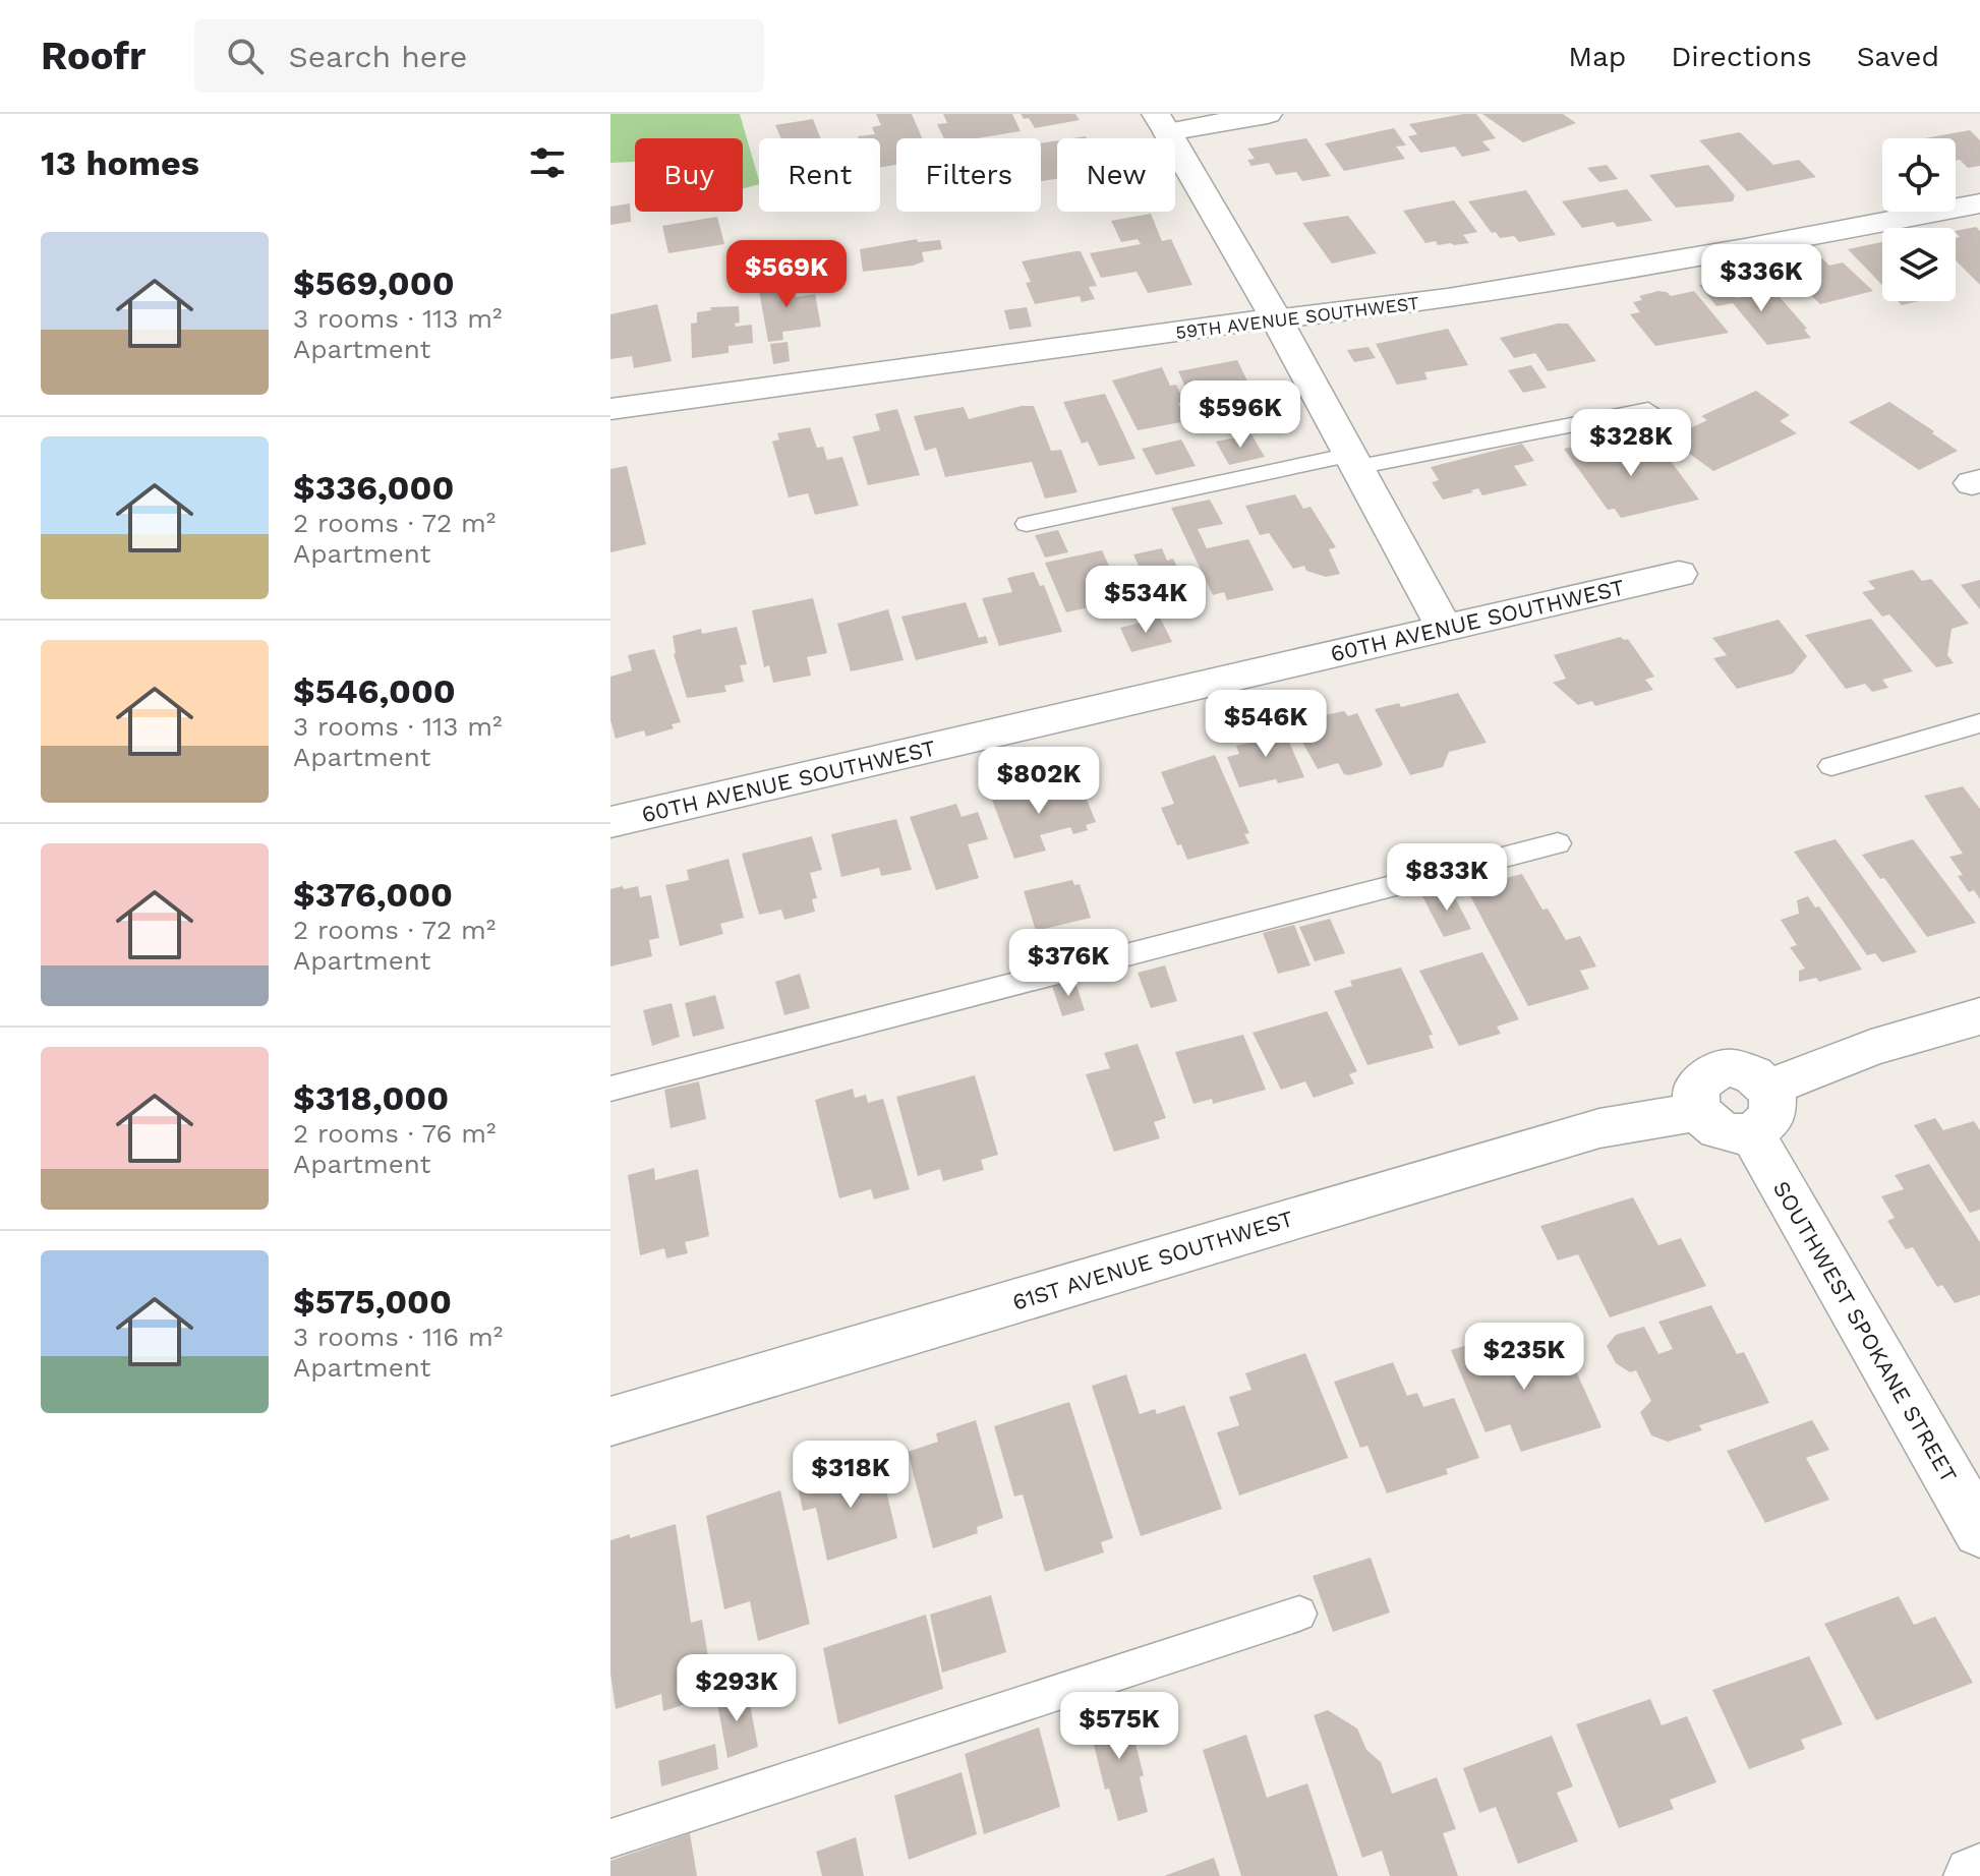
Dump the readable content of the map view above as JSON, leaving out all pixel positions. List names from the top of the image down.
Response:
{
  "streets": {
    "street": [
      "59TH AVENUE SOUTHWEST",
      "60TH AVENUE SOUTHWEST",
      "61ST AVENUE SOUTHWEST",
      "SOUTHWEST SPOKANE STREET"
    ]
  },
  "crossings": [
    ["61ST AVENUE SOUTHWEST", "SOUTHWEST SPOKANE STREET"]
  ],
  "page": {
    "header": "Roofr",
    "search": "Search here",
    "nav": ["Map", "Directions", "Saved"],
    "heading": "13 homes",
    "chip": [
      "Buy",
      "Rent",
      "Filters",
      "New"
    ],
    "list": [
      {
        "name": "$569,000",
        "note": "3 rooms · 113 m² · Apartment"
      },
      {
        "name": "$336,000",
        "note": "2 rooms · 72 m² · Apartment"
      },
      {
        "name": "$546,000",
        "note": "3 rooms · 113 m² · Apartment"
      },
      {
        "name": "$376,000",
        "note": "2 rooms · 72 m² · Apartment"
      },
      {
        "name": "$318,000",
        "note": "2 rooms · 76 m² · Apartment"
      },
      {
        "name": "$575,000",
        "note": "3 rooms · 116 m² · Apartment"
      }
    ],
    "price": [
      "$569K",
      "$336K",
      "$596K",
      "$328K",
      "$534K",
      "$546K",
      "$802K",
      "$833K",
      "$376K",
      "$235K",
      "$318K",
      "$293K",
      "$575K"
    ]
  }
}
